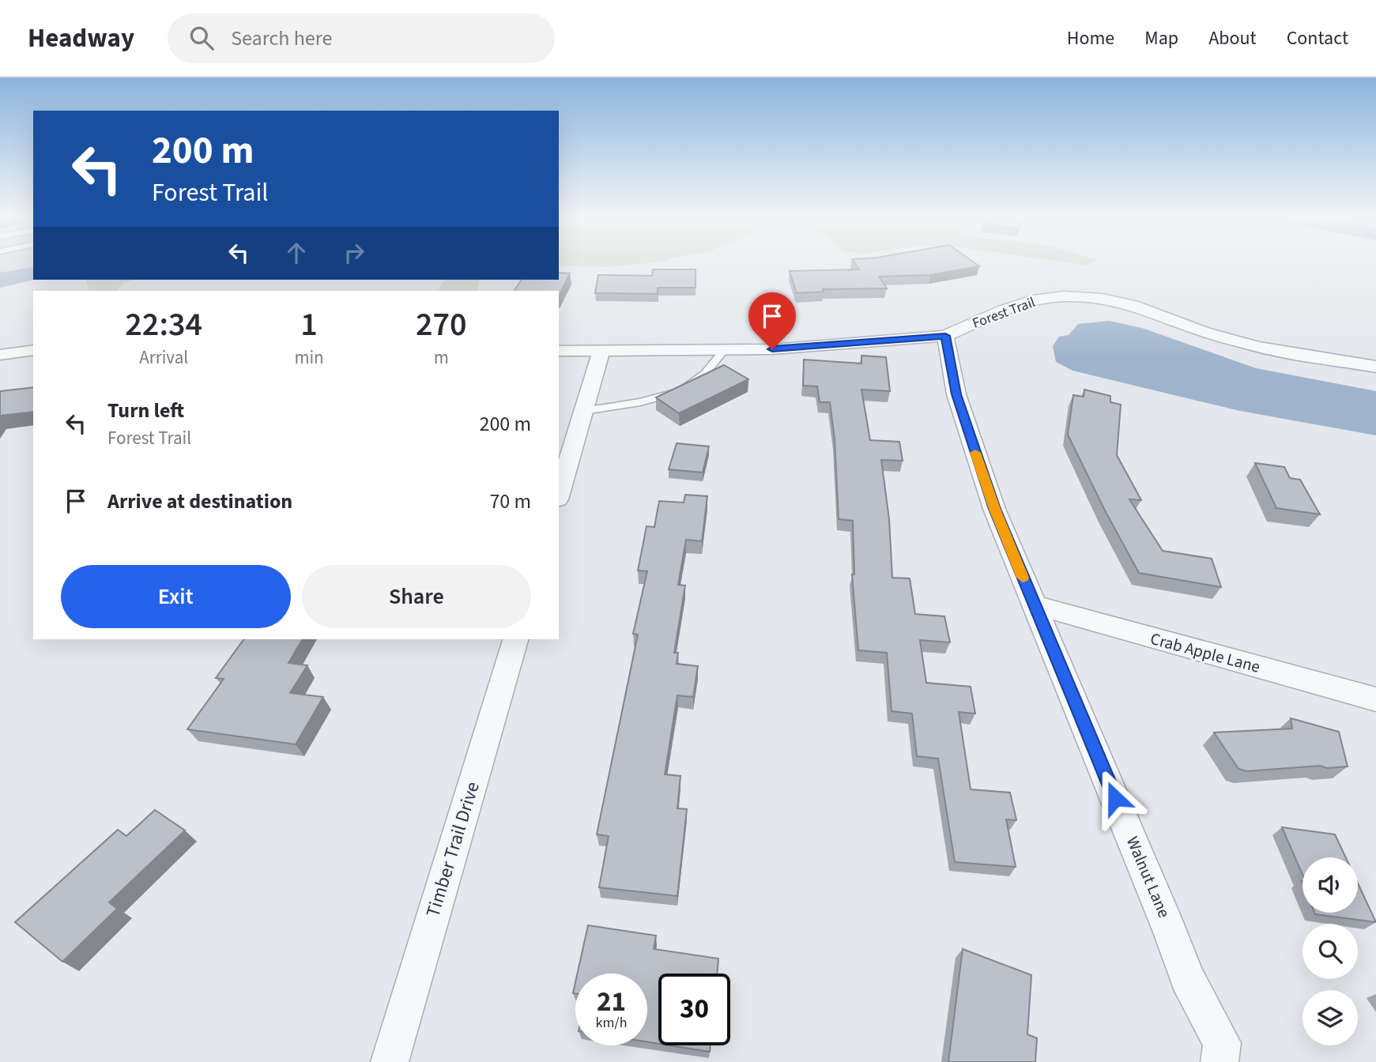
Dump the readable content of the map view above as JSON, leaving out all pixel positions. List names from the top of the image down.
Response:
{
  "streets": {
    "street": [
      "Forest Trail",
      "Crab Apple Lane",
      "Timber Trail Drive",
      "Walnut Lane"
    ]
  },
  "crossings": [
    ["Forest Trail", "Walnut Lane"],
    ["Crab Apple Lane", "Walnut Lane"]
  ],
  "page": {
    "header": "Headway",
    "search": "Search here",
    "nav": [
      "Home",
      "Map",
      "About",
      "Contact"
    ],
    "turn": ["200 m", "Forest Trail"],
    "eta": [
      "22:34",
      "Arrival",
      "1",
      "min",
      "270",
      "m"
    ],
    "list": [
      {
        "name": "Turn left",
        "note": "Forest Trail",
        "value": "200 m"
      },
      {
        "name": "Arrive at destination",
        "value": "70 m"
      }
    ],
    "buttons": ["Exit", "Share"],
    "speed": "21 km/h",
    "limit": "30"
  }
}
